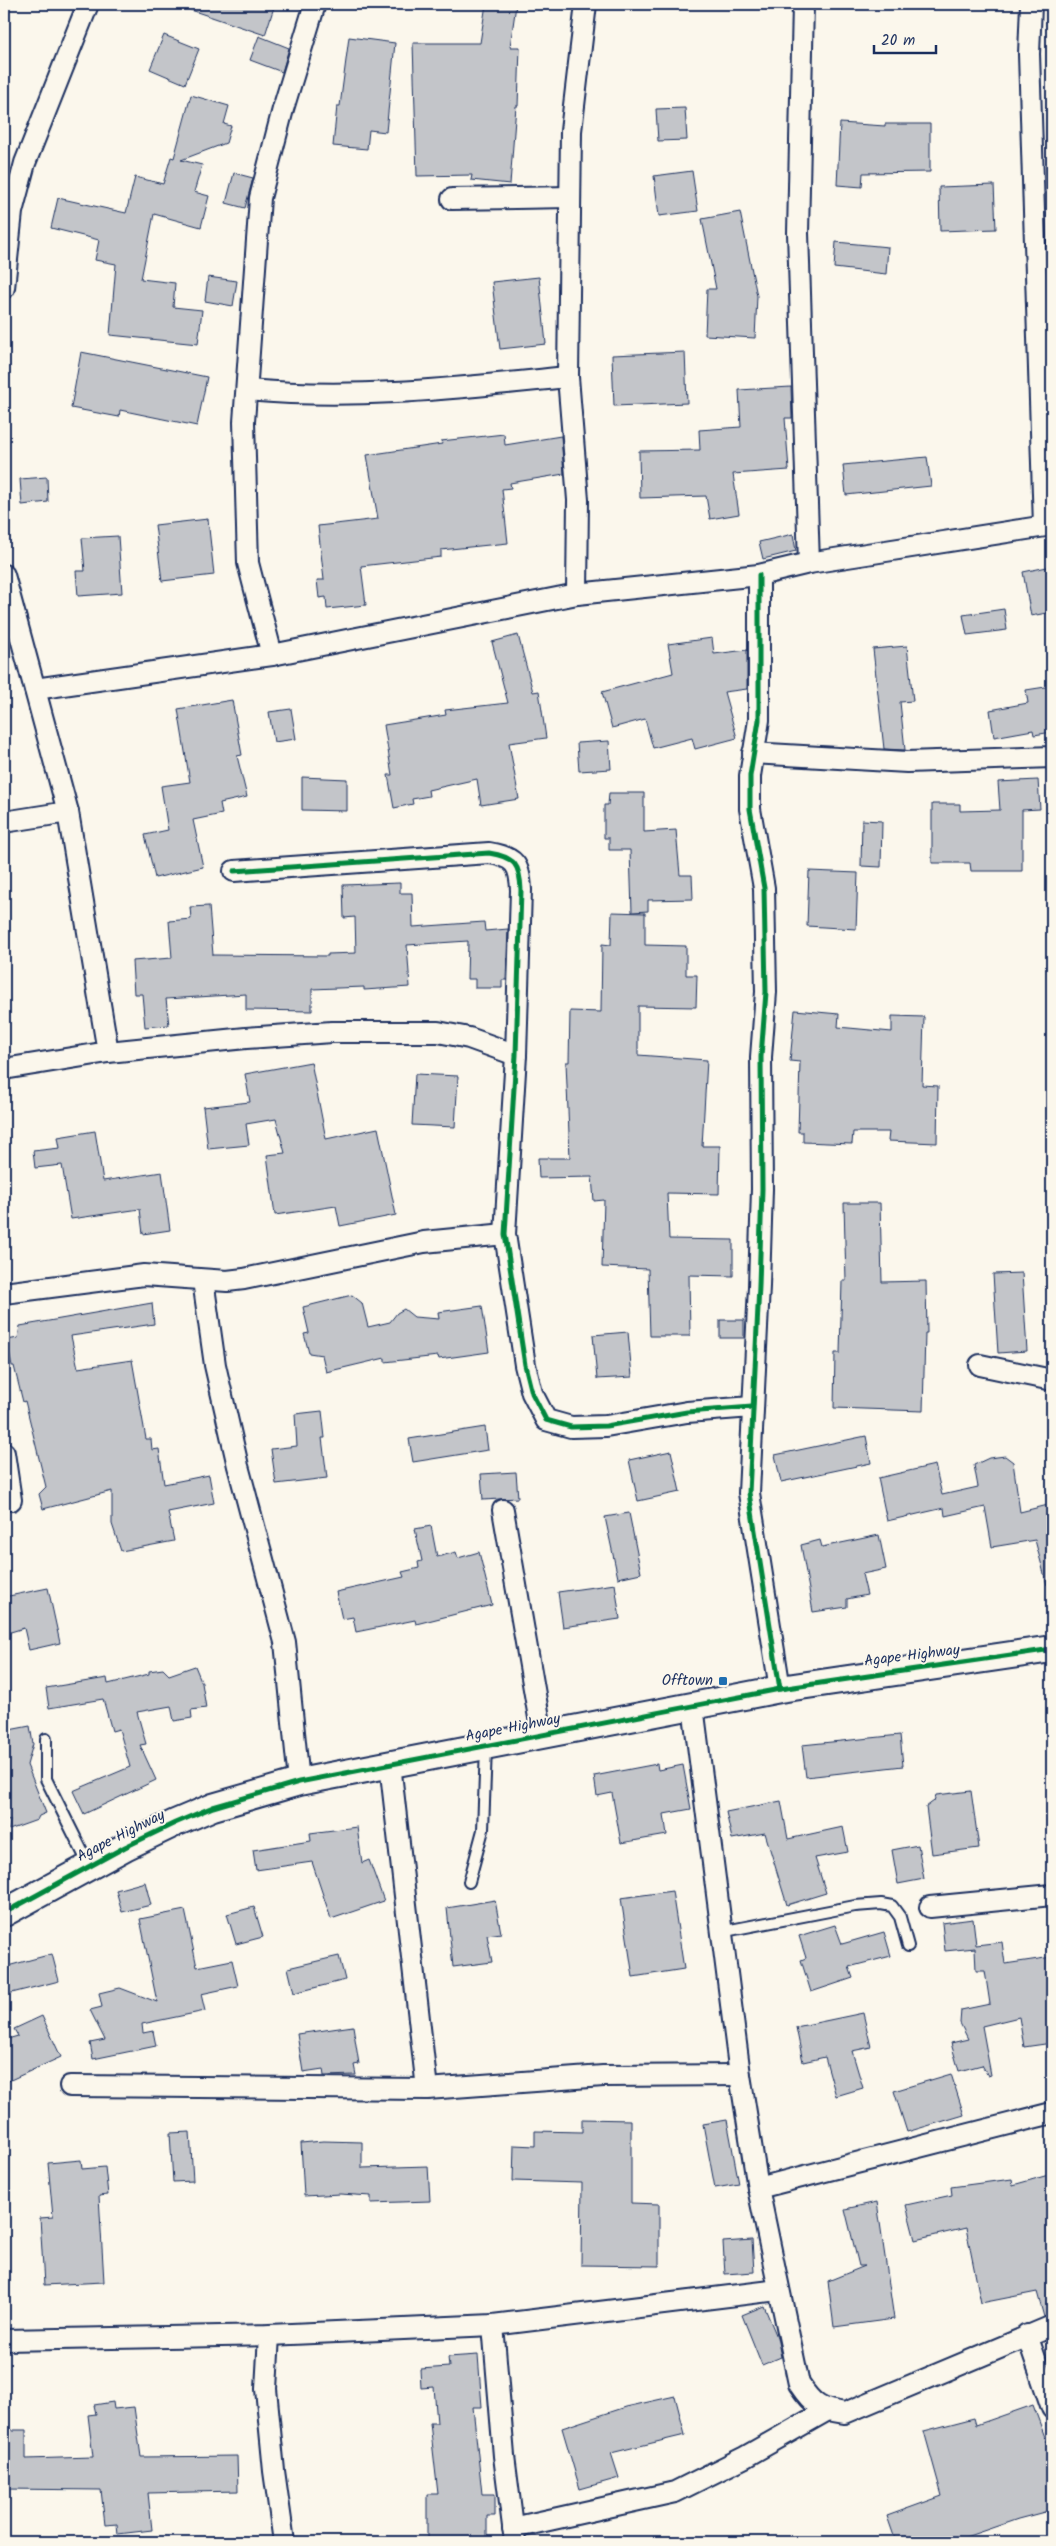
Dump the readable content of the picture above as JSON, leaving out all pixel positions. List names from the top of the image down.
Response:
{
  "streets": {
    "street": ["Agape Highway"]
  },
  "places": {
    "transit": ["Offtown"]
  },
  "scale_bar": "20 m"
}
